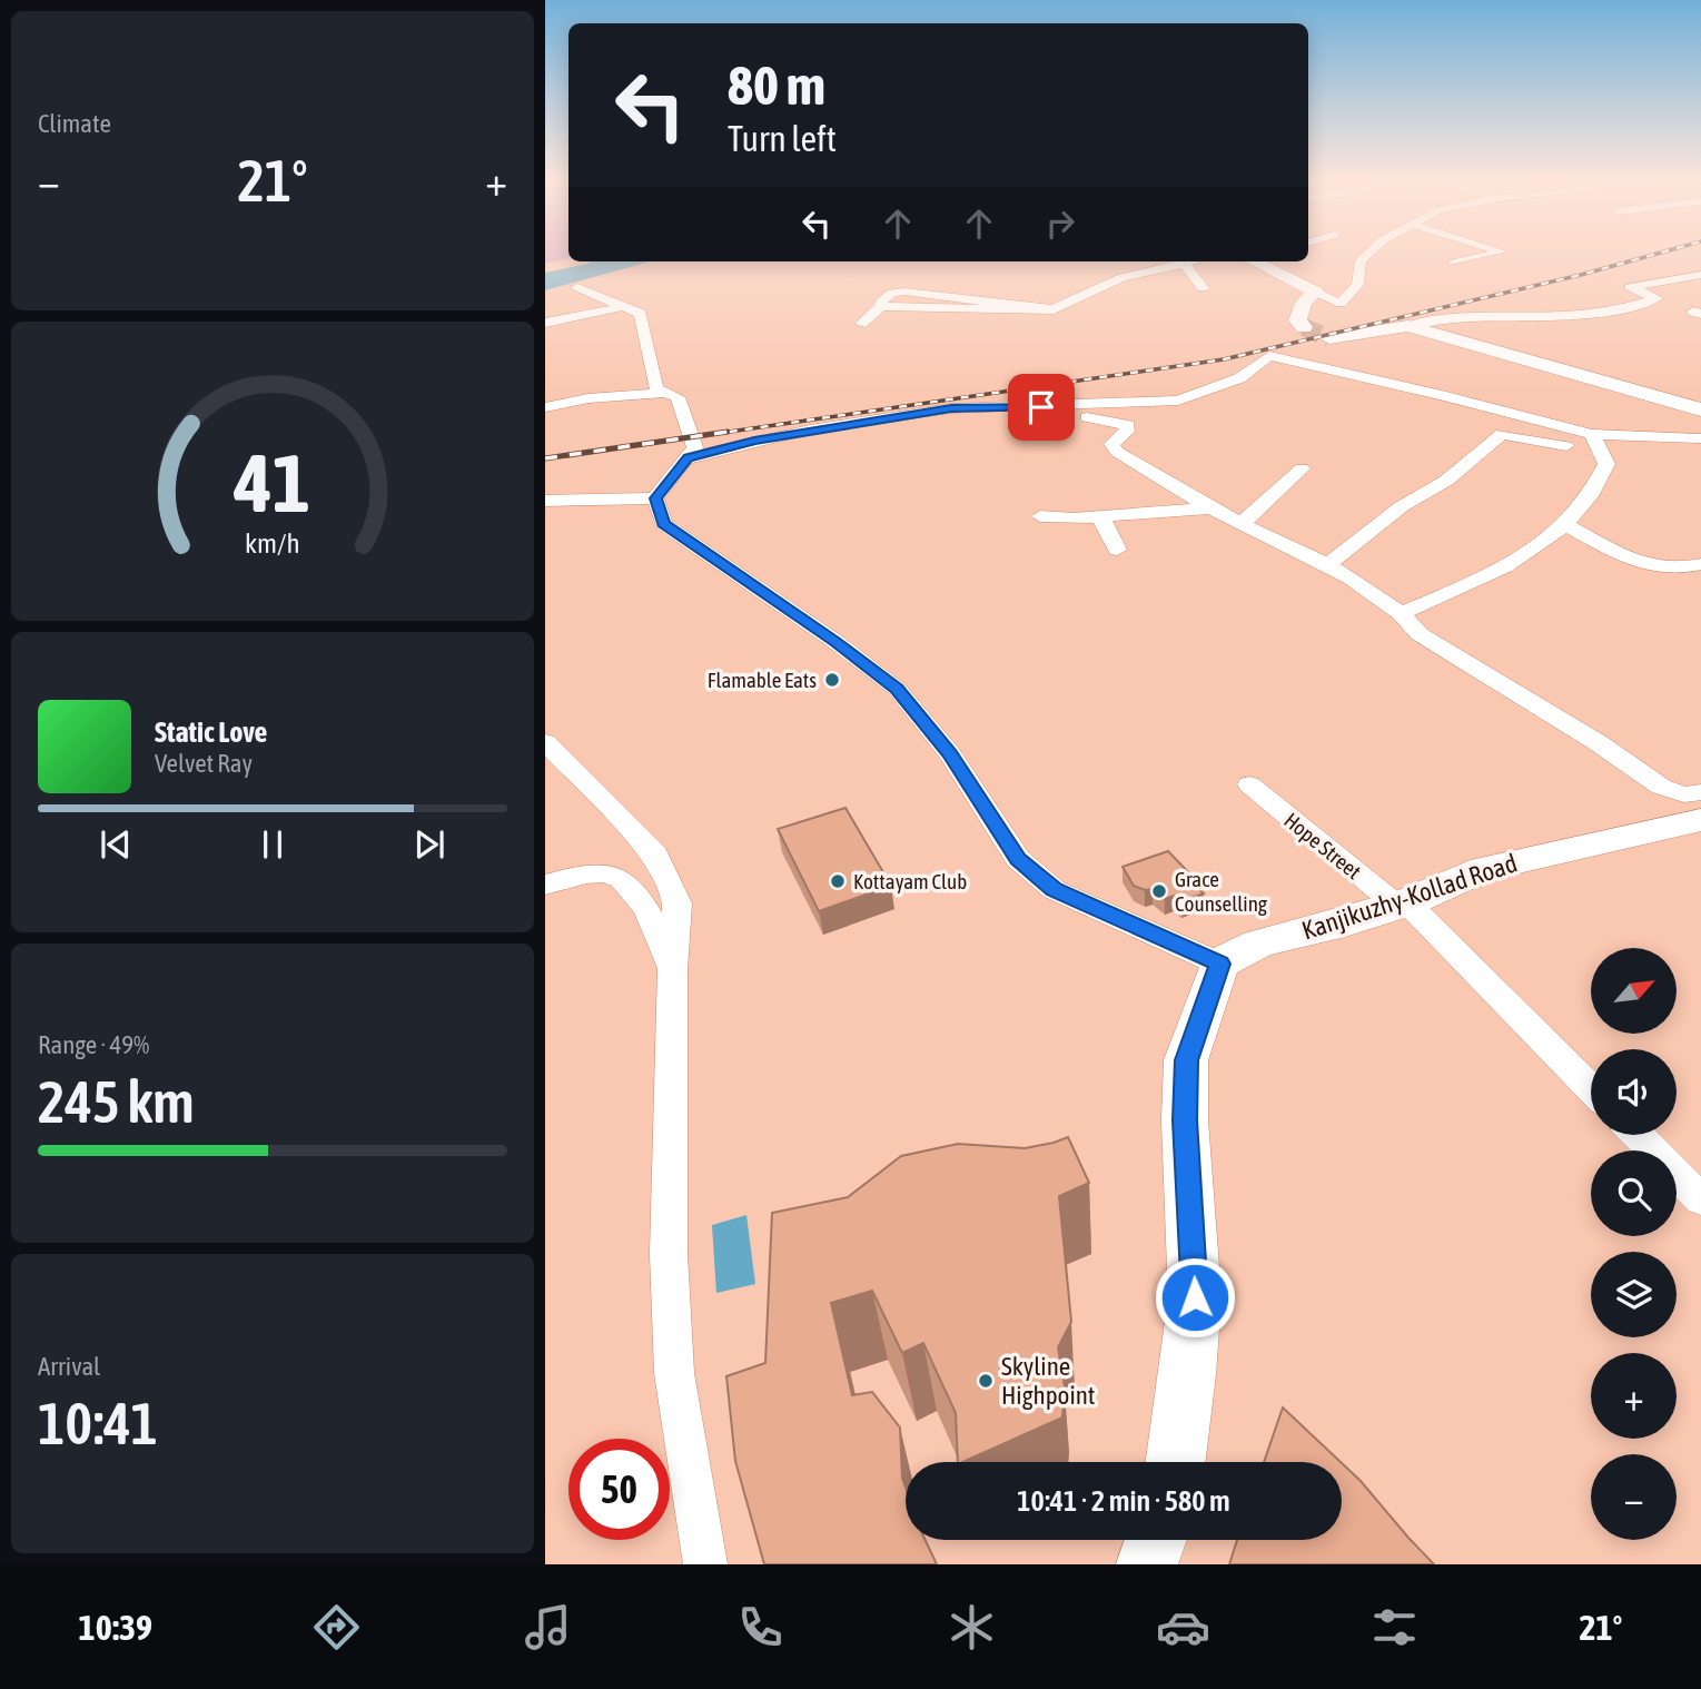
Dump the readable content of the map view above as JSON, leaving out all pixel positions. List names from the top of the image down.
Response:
{
  "streets": {
    "main road": ["Kanjikuzhy-Kollad Road"],
    "street": ["Hope Street"]
  },
  "crossings": [
    ["Hope Street", "Kanjikuzhy-Kollad Road"]
  ],
  "places": [
    "Flamable Eats",
    "Kottayam Club",
    "Grace Counselling",
    "Skyline Highpoint"
  ],
  "north": "top right",
  "page": {
    "tile": [
      "Climate",
      ["Range · 49%", "245 km"],
      ["Arrival", "10:41"]
    ],
    "turn": ["80 m", "Turn left"],
    "heat": ["−", "21°", "+"],
    "song": ["Static Love", "Velvet Ray"],
    "map_buttons": ["+", "−"],
    "limit": "50",
    "trip": "10:41 · 2 min · 580 m",
    "tabs": ["10:39", "21°"],
    "gauge": ["41", "km/h"]
  }
}
